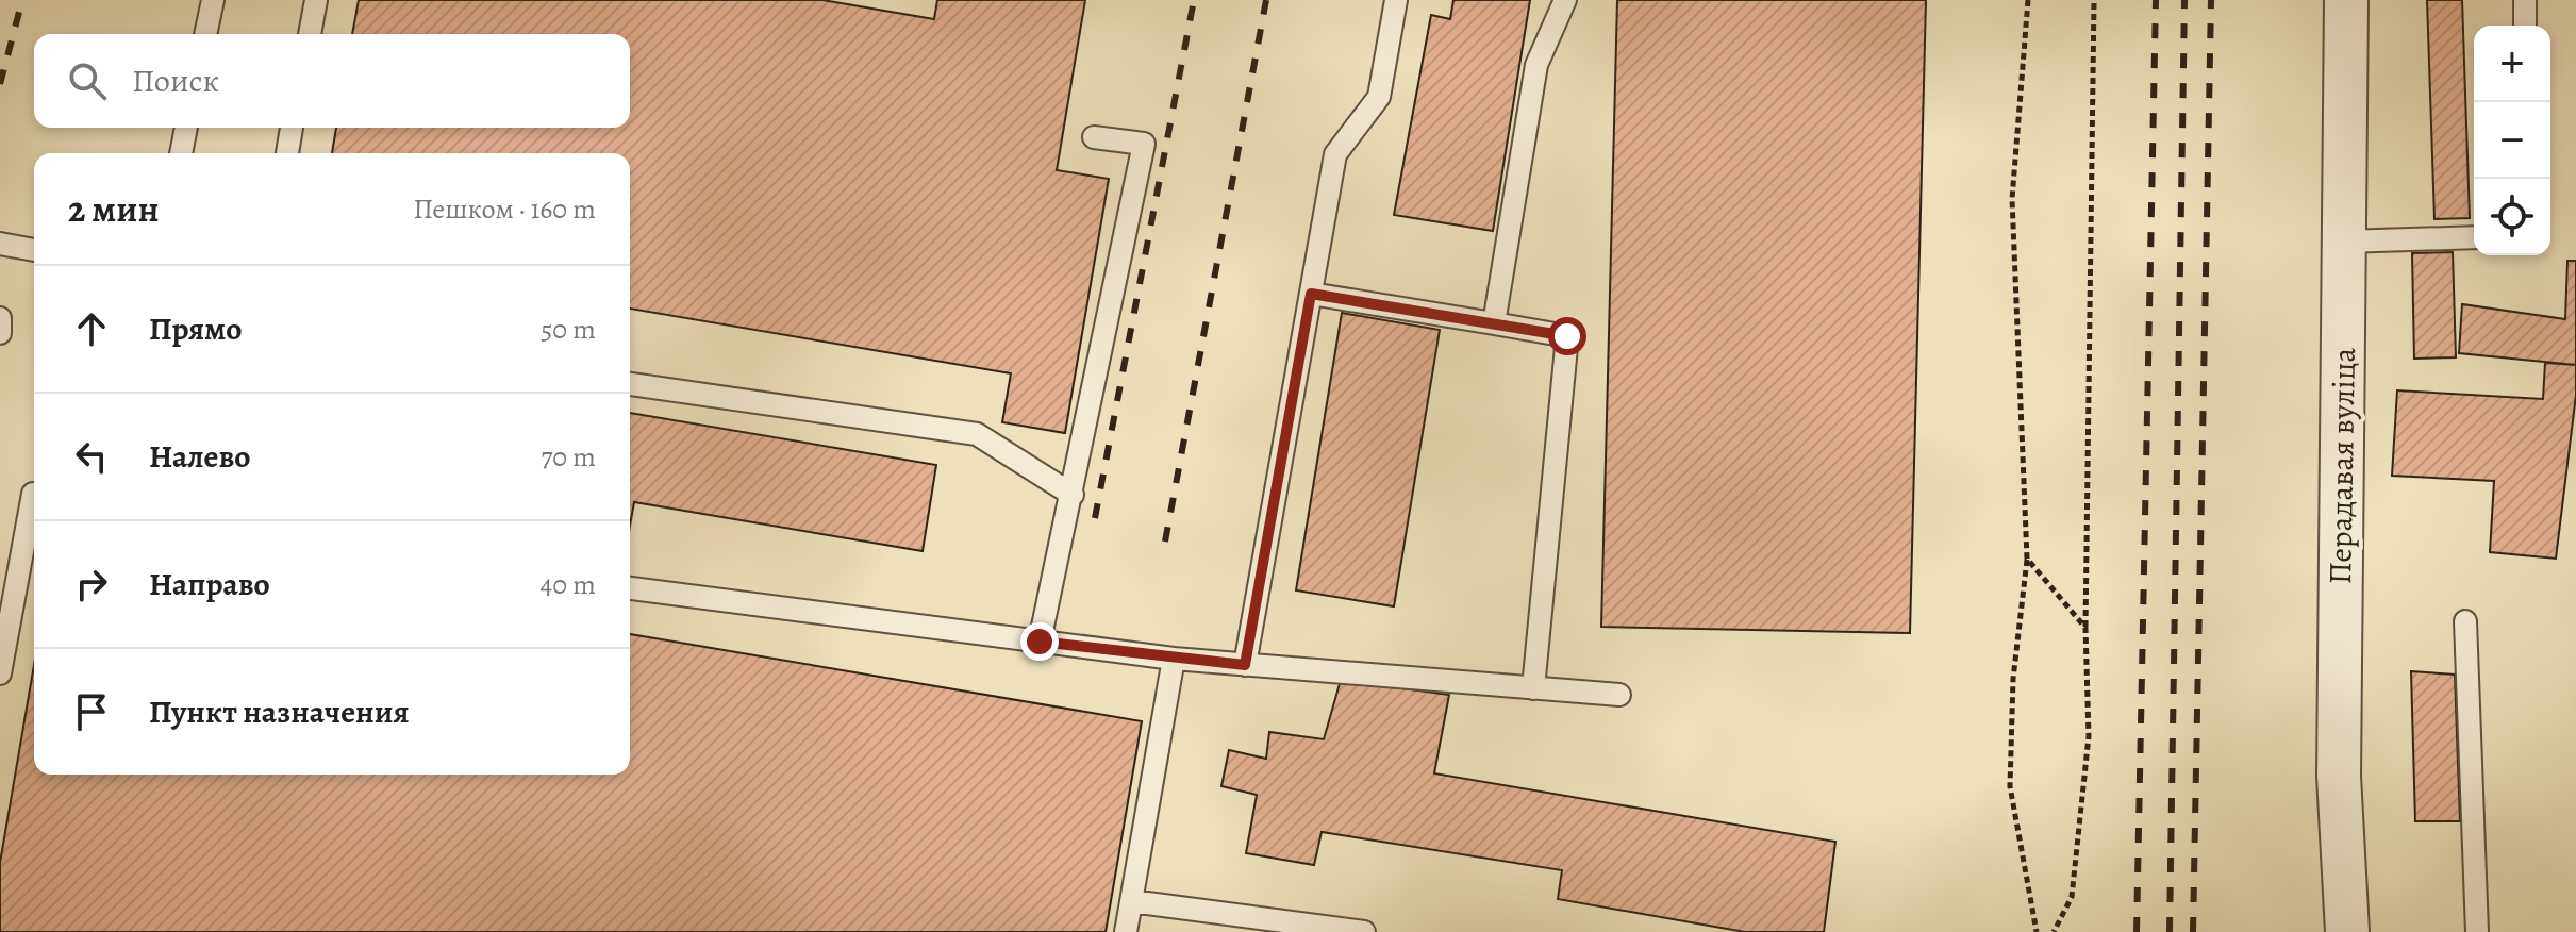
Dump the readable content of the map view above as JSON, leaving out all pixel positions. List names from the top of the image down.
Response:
{
  "streets": {
    "street": ["Перадавая вуліца"]
  },
  "page": {
    "map_buttons": ["+", "−"],
    "search": "Поиск",
    "heading": ["2 мин", "Пешком · 160 m"],
    "list": [
      ["Прямо", "50 m"],
      ["Налево", "70 m"],
      ["Направо", "40 m"],
      "Пункт назначения"
    ]
  }
}
